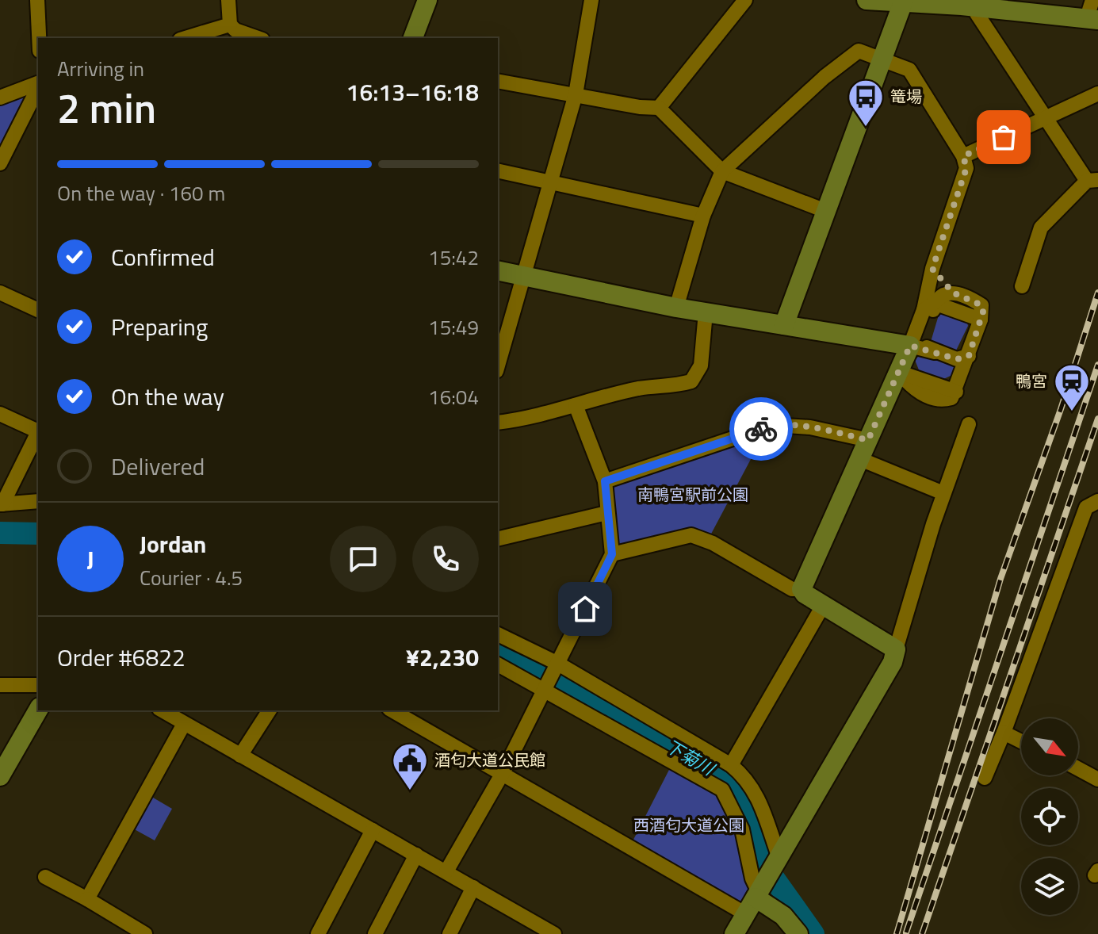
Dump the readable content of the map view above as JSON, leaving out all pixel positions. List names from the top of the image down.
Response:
{
  "water": ["下菊川"],
  "parks": ["南鴨宮駅前公園", "西酒匂大道公園"],
  "places": {
    "bus stop": ["篭場"],
    "station": ["鴨宮"],
    "public building": ["酒匂大道公民館"]
  },
  "north": "bottom right",
  "page": {
    "heading": ["2 min", "Arriving in", "16:13–16:18"],
    "panel": [
      "Jordan",
      "Courier · 4.5",
      "Order #6822",
      "¥2,230"
    ],
    "bar": "On the way · 160 m",
    "list": [
      ["Confirmed", "15:42"],
      ["Preparing", "15:49"],
      ["On the way", "16:04"],
      "Delivered"
    ],
    "round": "J"
  }
}
